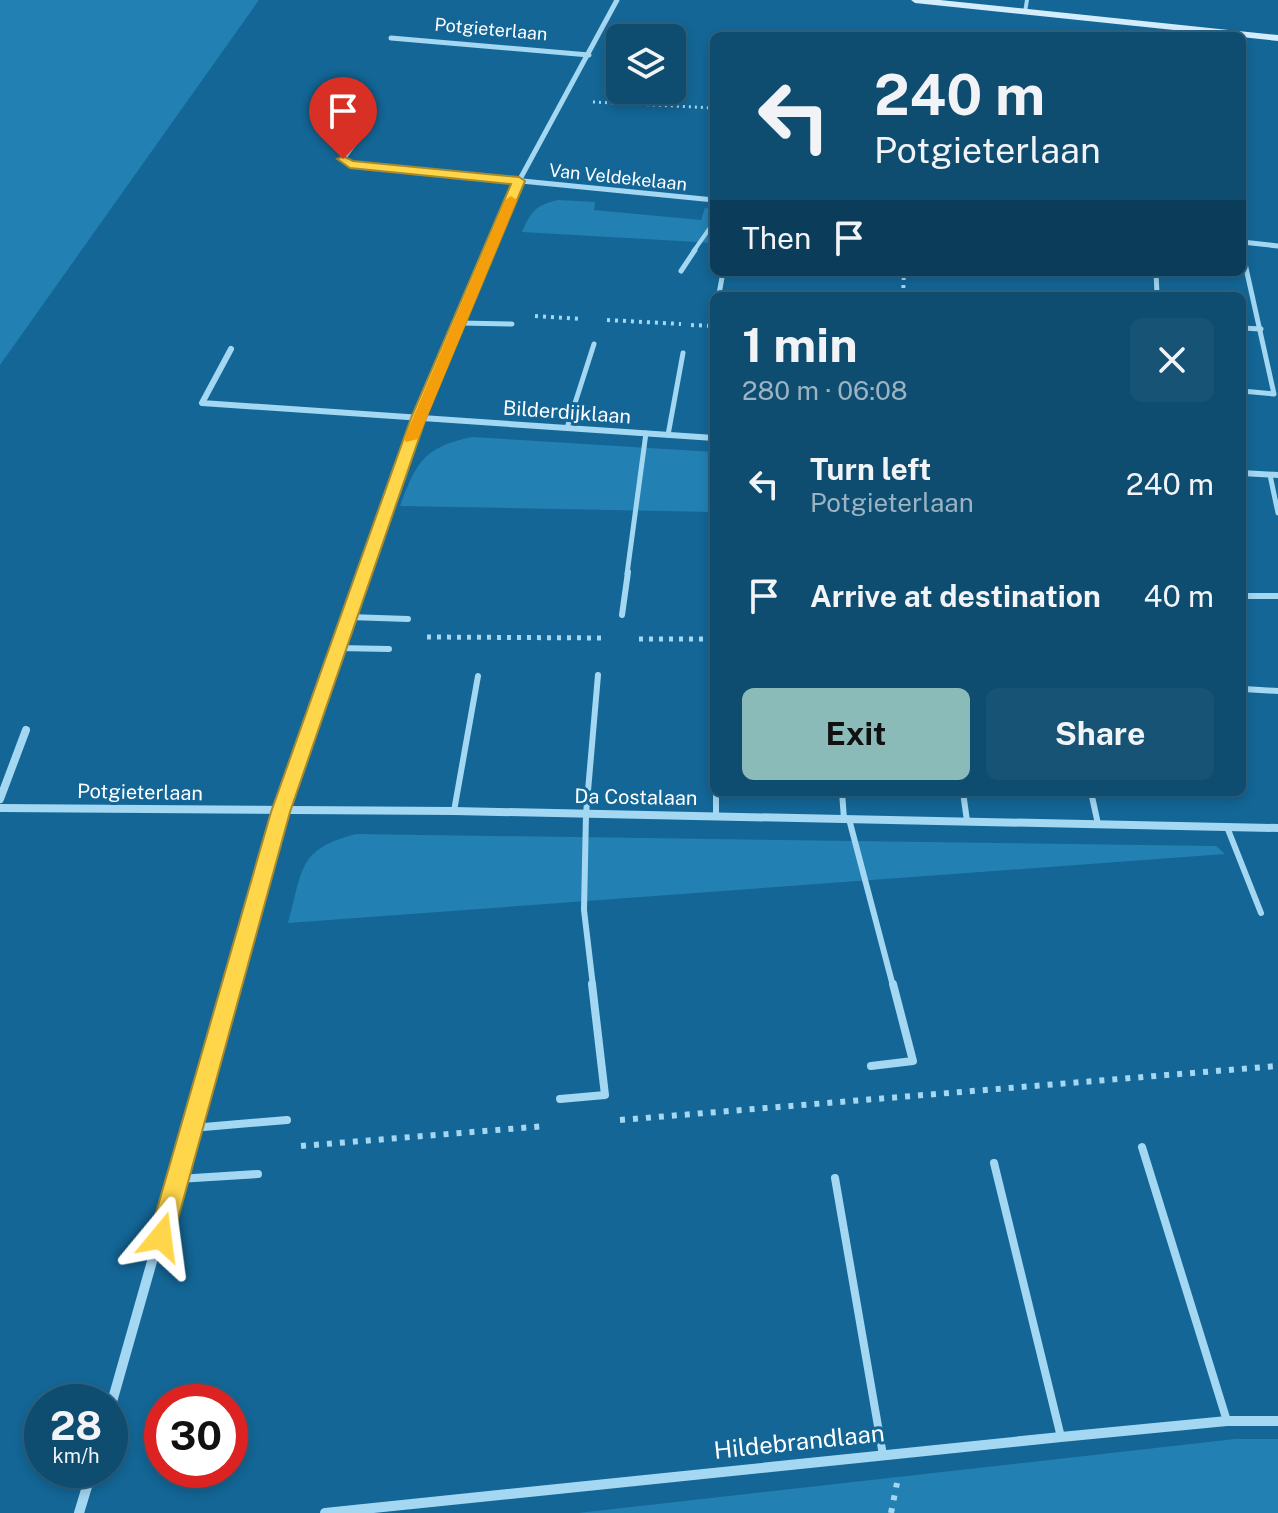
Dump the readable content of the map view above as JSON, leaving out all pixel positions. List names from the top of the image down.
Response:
{
  "streets": {
    "street": [
      "Potgieterlaan",
      "Van Veldekelaan",
      "Bilderdijklaan",
      "Da Costalaan",
      "Hildebrandlaan"
    ]
  },
  "crossings": [
    ["Potgieterlaan", "Da Costalaan"]
  ],
  "page": {
    "turn": ["240 m", "Potgieterlaan"],
    "then": "Then",
    "heading": ["1 min", "280 m · 06:08"],
    "list": [
      {
        "name": "Turn left",
        "note": "Potgieterlaan",
        "value": "240 m"
      },
      {
        "name": "Arrive at destination",
        "value": "40 m"
      }
    ],
    "buttons": ["Exit", "Share"],
    "speed": "28 km/h",
    "limit": "30"
  }
}
